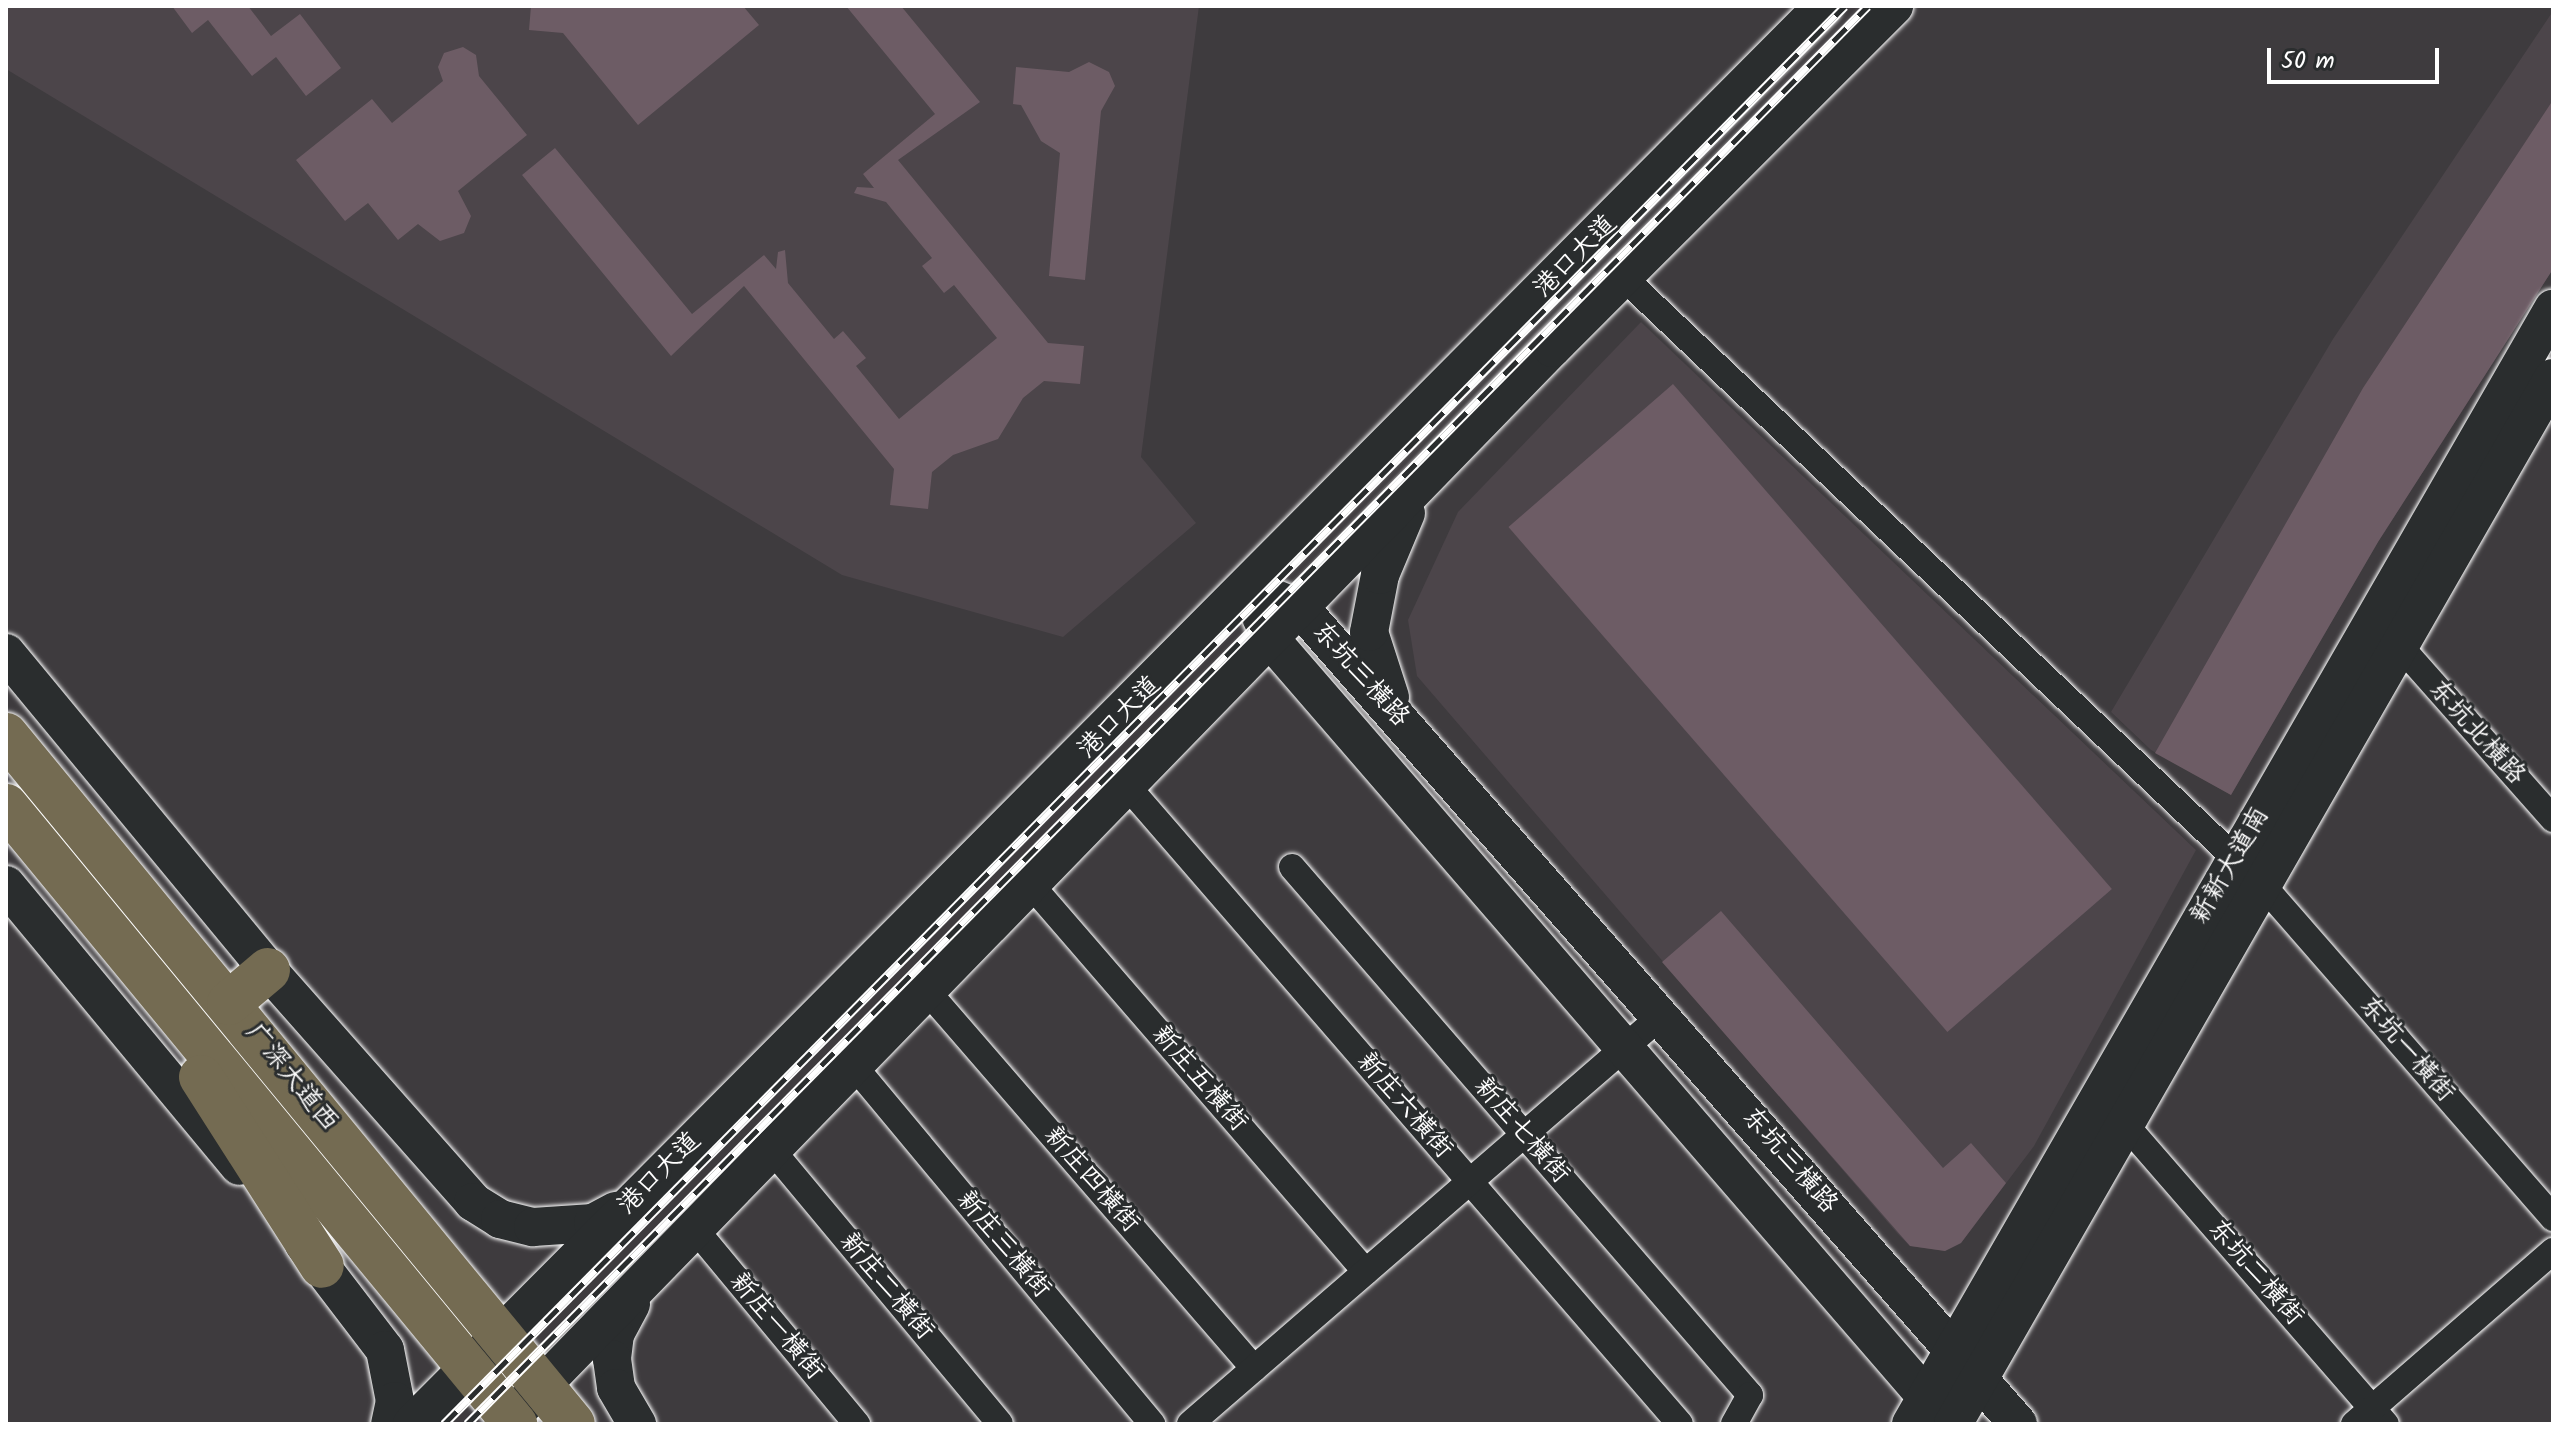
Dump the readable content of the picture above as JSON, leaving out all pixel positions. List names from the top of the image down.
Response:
{
  "streets": {
    "highway": ["广深大道西"],
    "street": [
      "港口大道",
      "东坑三横路",
      "东坑北横路",
      "新新大道南",
      "东坑一横街",
      "新庄五横街",
      "新庄六横街",
      "新庄七横街",
      "新庄四横街",
      "新庄三横街",
      "东坑二横街",
      "新庄二横街",
      "新庄一横街"
    ]
  },
  "crossings": [
    ["港口大道", "东坑三横路"],
    ["港口大道", "东坑一横街"],
    ["港口大道", "广深大道西"],
    ["港口大道", "新庄五横街"],
    ["港口大道", "新庄六横街"],
    ["港口大道", "新庄四横街"],
    ["港口大道", "新庄三横街"],
    ["港口大道", "新庄二横街"],
    ["港口大道", "新庄一横街"],
    ["东坑三横路", "新新大道南"],
    ["东坑北横路", "新新大道南"],
    ["新新大道南", "东坑一横街"],
    ["新新大道南", "东坑二横街"]
  ],
  "scale_bar": "50 m"
}
